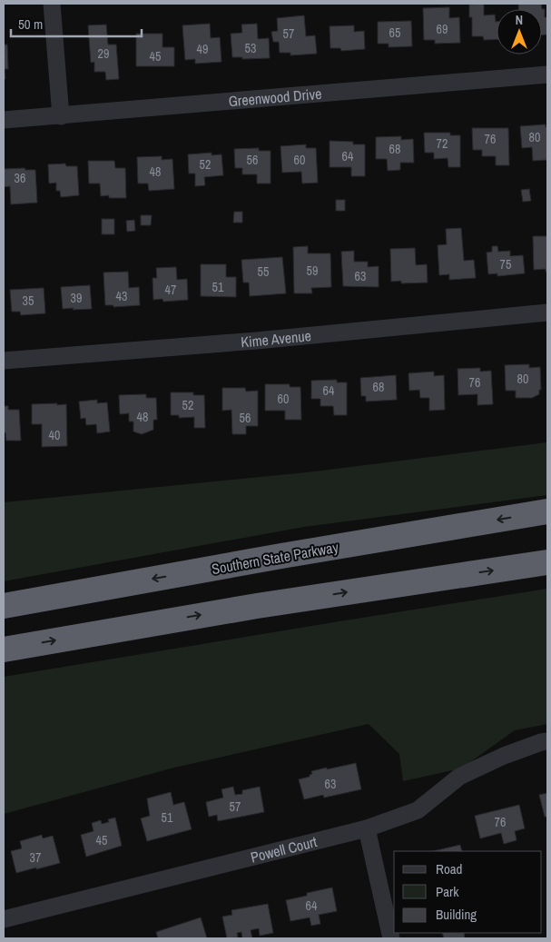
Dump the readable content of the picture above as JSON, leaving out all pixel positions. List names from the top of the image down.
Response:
{
  "streets": {
    "highway": ["Southern State Parkway"],
    "street": ["Greenwood Drive", "Kime Avenue", "Powell Court"]
  },
  "house_numbers": [
    "69",
    "65",
    "57",
    "53",
    "49",
    "29",
    "45",
    "80",
    "76",
    "72",
    "68",
    "64",
    "56",
    "60",
    "52",
    "48",
    "36",
    "75",
    "59",
    "55",
    "63",
    "51",
    "47",
    "43",
    "39",
    "35",
    "80",
    "76",
    "68",
    "64",
    "60",
    "52",
    "48",
    "56",
    "40",
    "63",
    "57",
    "51",
    "76",
    "45",
    "37",
    "64"
  ],
  "legend": ["Road", "Park", "Building"],
  "scale_bar": "50 m",
  "north": "top"
}
